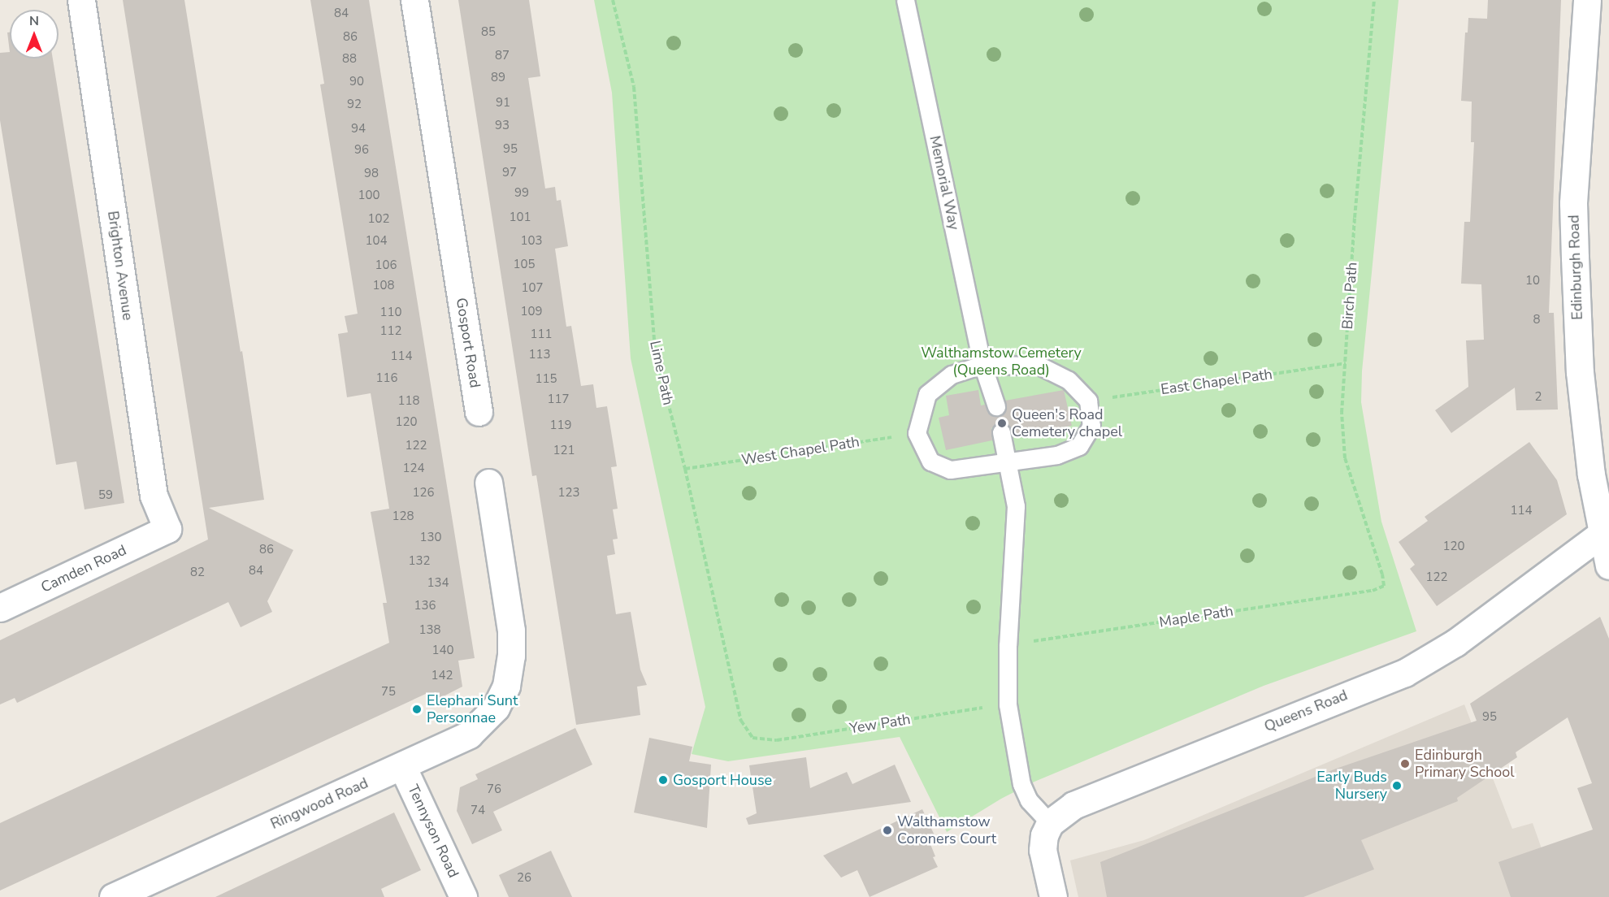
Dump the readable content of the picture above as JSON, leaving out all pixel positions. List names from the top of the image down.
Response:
{
  "streets": {
    "street": [
      "Brighton Avenue",
      "Edinburgh Road",
      "Gosport Road",
      "Camden Road",
      "Queens Road",
      "Ringwood Road",
      "Tennyson Road"
    ],
    "lane": ["Memorial Way"],
    "path": [
      "Birch Path",
      "Lime Path",
      "East Chapel Path",
      "West Chapel Path",
      "Maple Path",
      "Yew Path"
    ]
  },
  "crossings": [
    ["Memorial Way", "East Chapel Path"],
    ["Memorial Way", "West Chapel Path"],
    ["Brighton Avenue", "Camden Road"],
    ["Edinburgh Road", "Queens Road"],
    ["Birch Path", "East Chapel Path"],
    ["Birch Path", "Maple Path"],
    ["Lime Path", "West Chapel Path"],
    ["Lime Path", "Yew Path"],
    ["East Chapel Path", "West Chapel Path"],
    ["Ringwood Road", "Tennyson Road"]
  ],
  "parks": ["Walthamstow Cemetery (Queens Road)"],
  "places": [
    "Queen's Road Cemetery chapel",
    "Elephani Sunt Personnae",
    "Edinburgh Primary School",
    "Gosport House",
    "Early Buds Nursery",
    "Walthamstow Coroners Court"
  ],
  "house_numbers": [
    "84",
    "85",
    "86",
    "87",
    "88",
    "89",
    "90",
    "91",
    "92",
    "93",
    "94",
    "95",
    "96",
    "97",
    "98",
    "99",
    "100",
    "101",
    "102",
    "104",
    "103",
    "105",
    "106",
    "10",
    "108",
    "107",
    "109",
    "110",
    "8",
    "112",
    "111",
    "113",
    "114",
    "116",
    "115",
    "2",
    "117",
    "118",
    "120",
    "119",
    "122",
    "121",
    "124",
    "126",
    "123",
    "59",
    "114",
    "128",
    "130",
    "120",
    "86",
    "132",
    "84",
    "82",
    "122",
    "134",
    "136",
    "138",
    "140",
    "142",
    "75",
    "95",
    "76",
    "74",
    "26"
  ],
  "north": "top"
}
